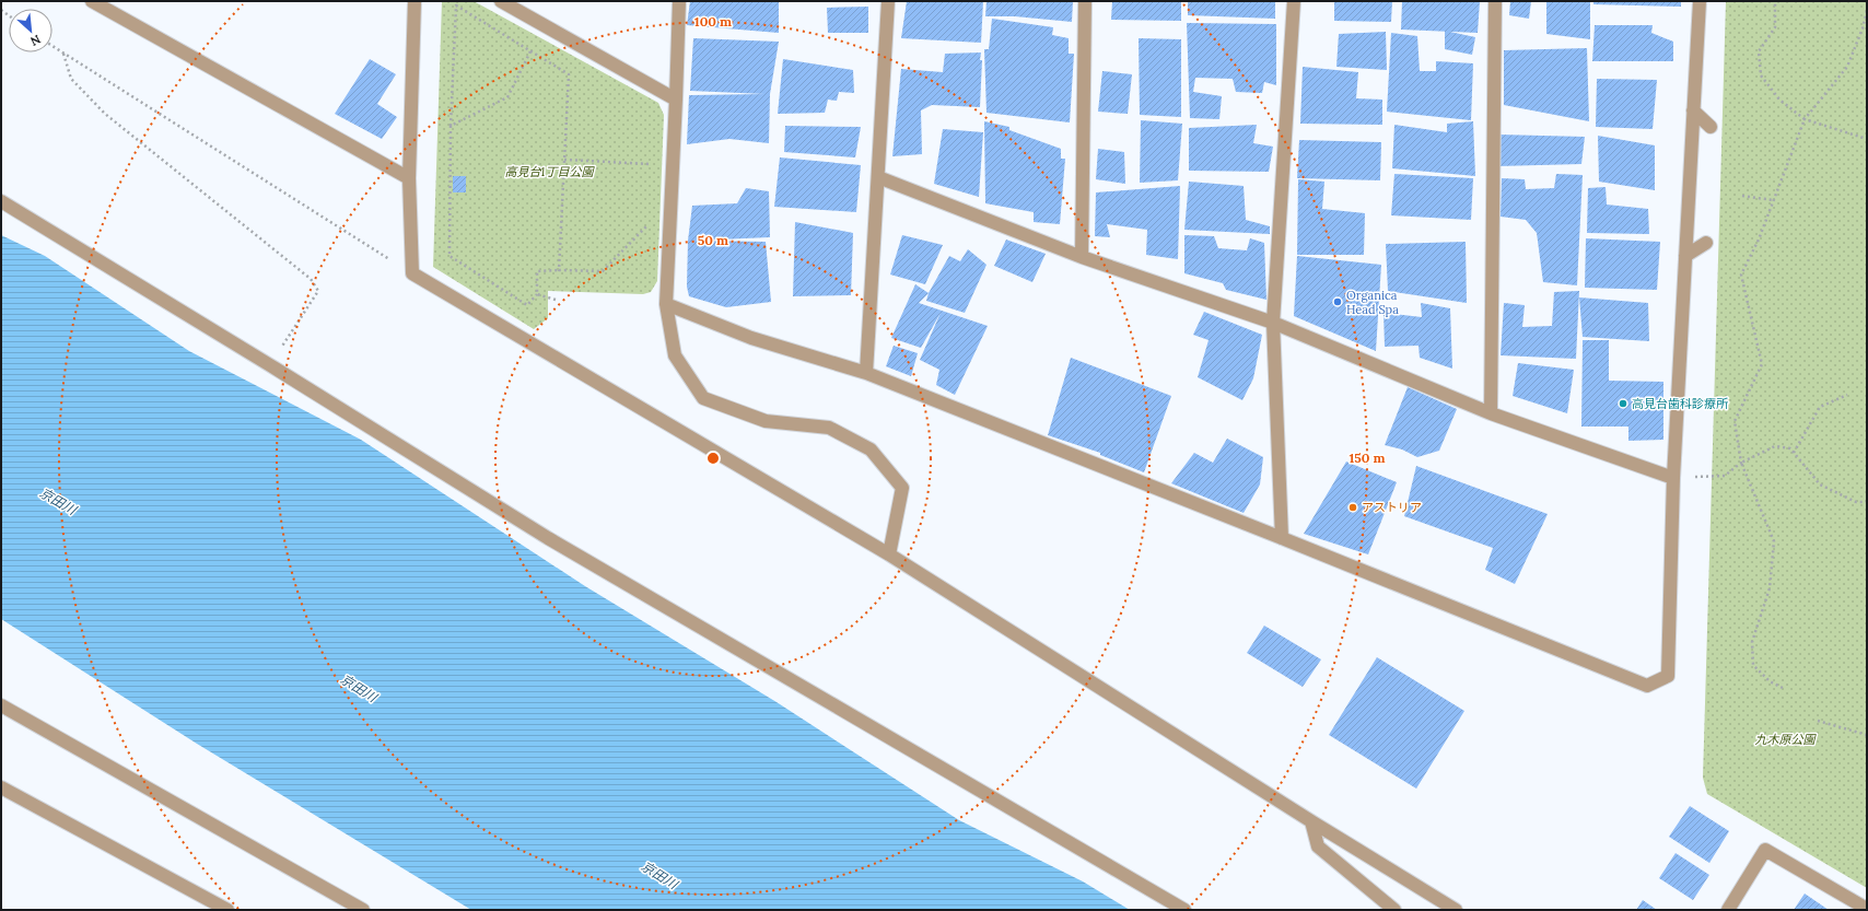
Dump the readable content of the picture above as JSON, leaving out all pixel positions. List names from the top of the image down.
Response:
{
  "water": ["京田川"],
  "parks": ["高見台1丁目公園", "九木原公園"],
  "places": ["Organica Head Spa", "高見台歯科診療所", "アストリア"],
  "north": "bottom right",
  "rings": ["100 m", "50 m", "150 m"]
}
